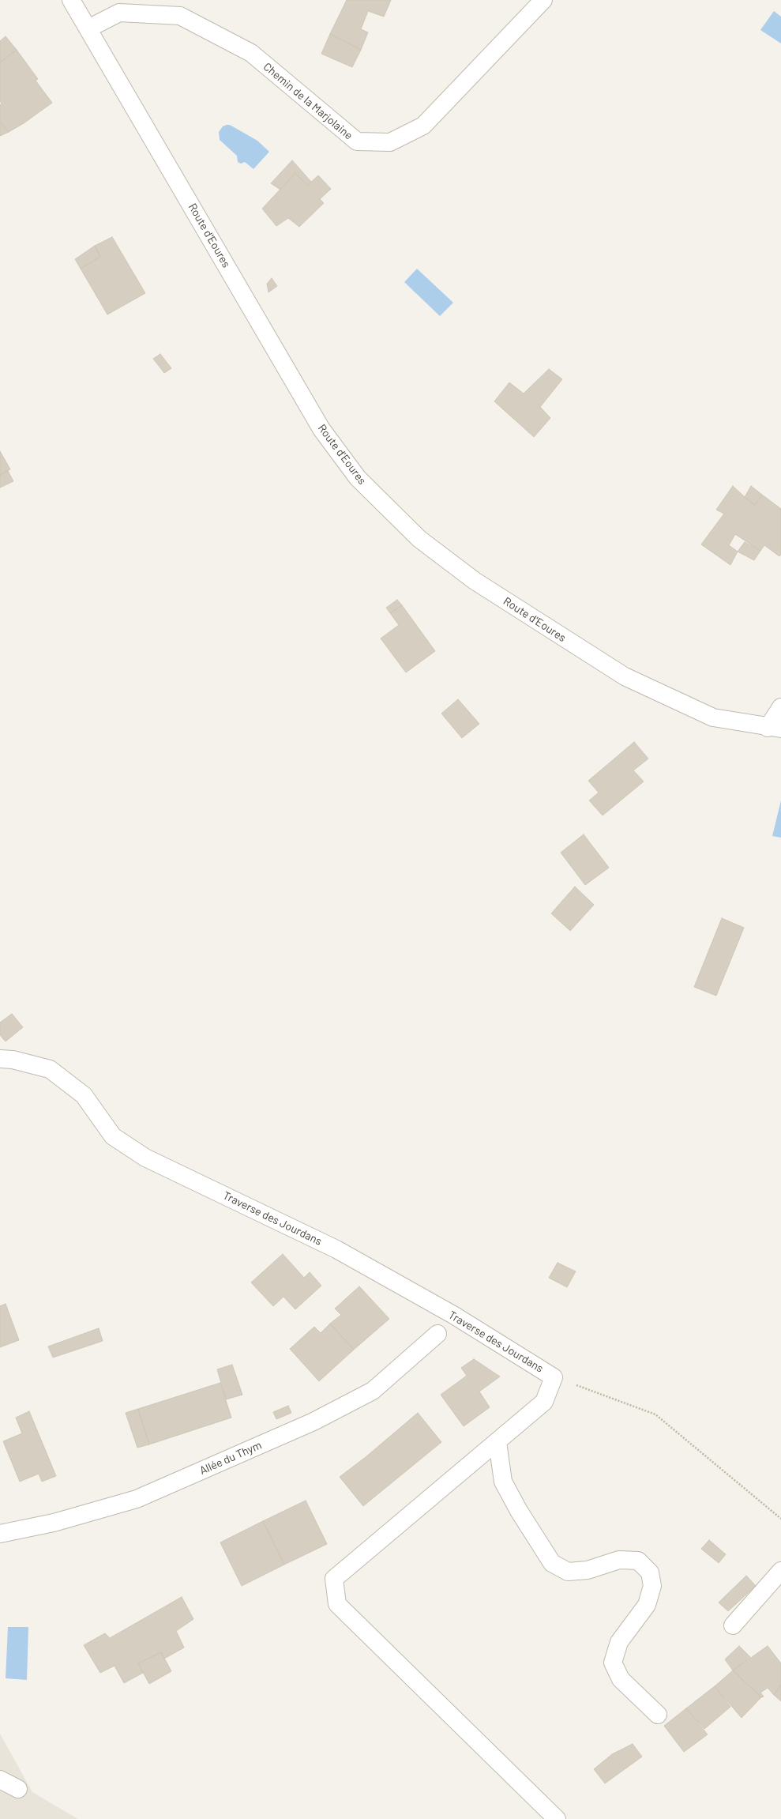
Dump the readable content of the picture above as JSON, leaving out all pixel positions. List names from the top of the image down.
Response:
{
  "streets": {
    "street": [
      "Chemin de la Marjolaine",
      "Route d'Eoures",
      "Traverse des Jourdans",
      "Allée du Thym"
    ]
  },
  "crossings": [
    ["Chemin de la Marjolaine", "Route d'Eoures"]
  ]
}
